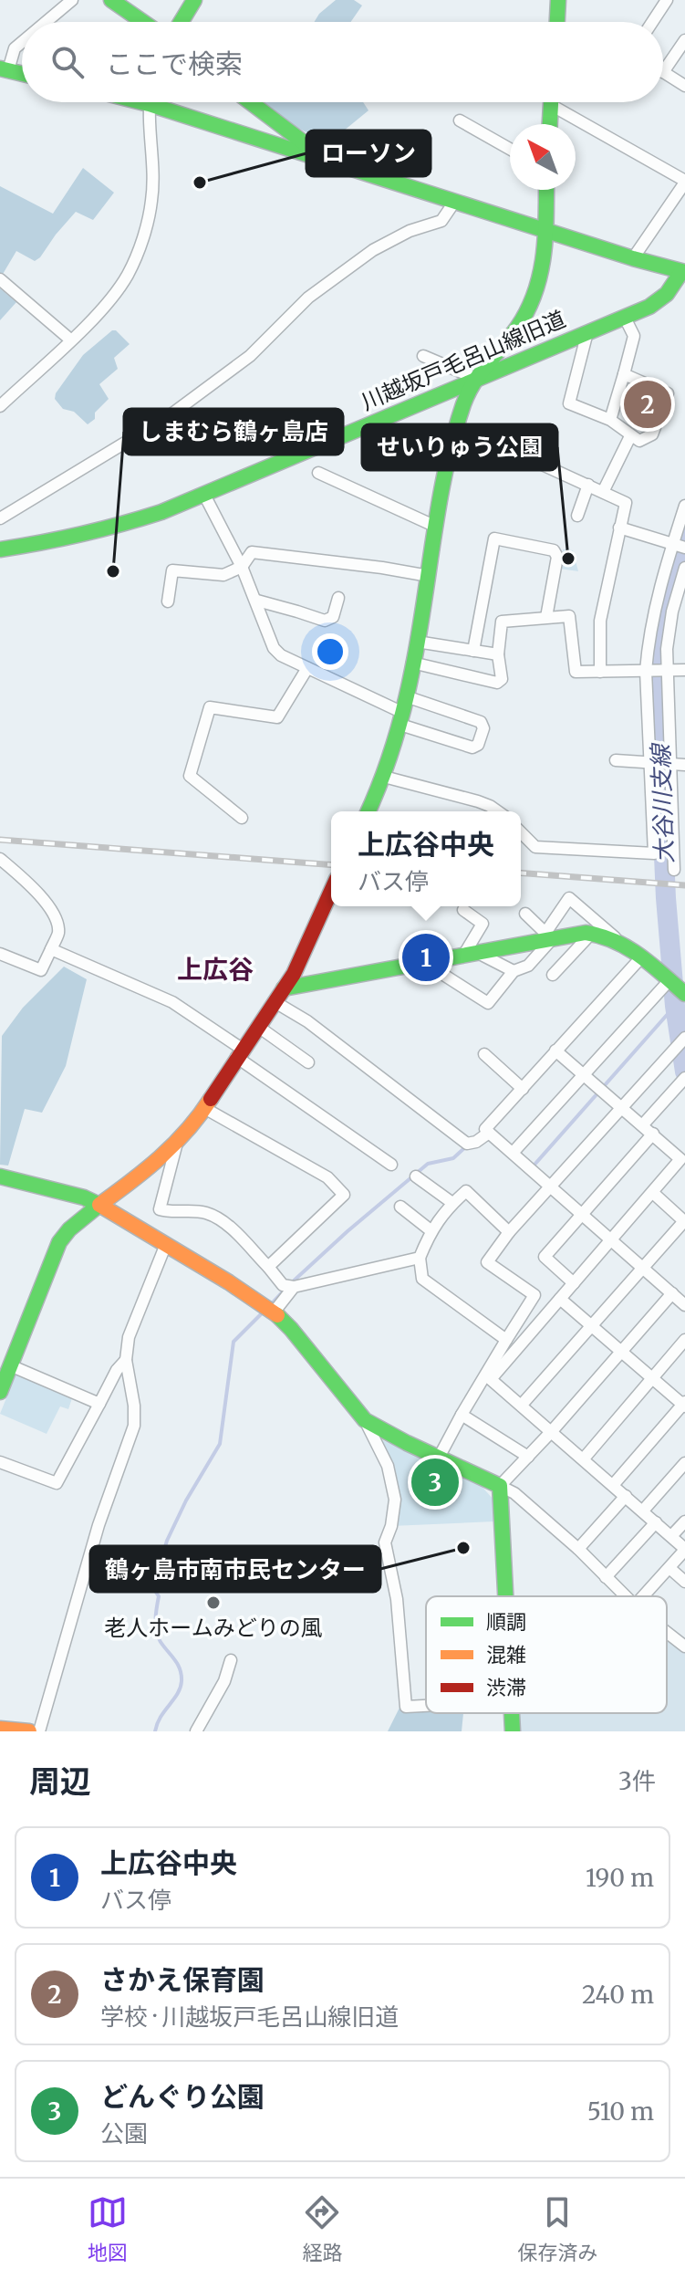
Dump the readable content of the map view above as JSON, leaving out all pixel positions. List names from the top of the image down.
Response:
{
  "streets": {
    "street": ["川越坂戸毛呂山線旧道"]
  },
  "districts": ["上広谷"],
  "water": ["大谷川支線"],
  "places": [
    "ローソン",
    "せいりゅう公園",
    "しまむら鶴ヶ島店",
    "鶴ヶ島市南市民センター",
    "老人ホームみどりの風"
  ],
  "legend": ["順調", "混雑", "渋滞"],
  "north": "top left",
  "page": {
    "search": "ここで検索",
    "pins": ["2", "1", "3"],
    "popup": ["上広谷中央", "バス停"],
    "heading": ["周辺", "3件"],
    "list": [
      {
        "mark": "1",
        "name": "上広谷中央",
        "note": "バス停",
        "value": "190 m"
      },
      {
        "mark": "2",
        "name": "さかえ保育園",
        "note": "学校 · 川越坂戸毛呂山線旧道",
        "value": "240 m"
      },
      {
        "mark": "3",
        "name": "どんぐり公園",
        "note": "公園",
        "value": "510 m"
      }
    ],
    "nav": ["地図", "経路", "保存済み"]
  }
}
